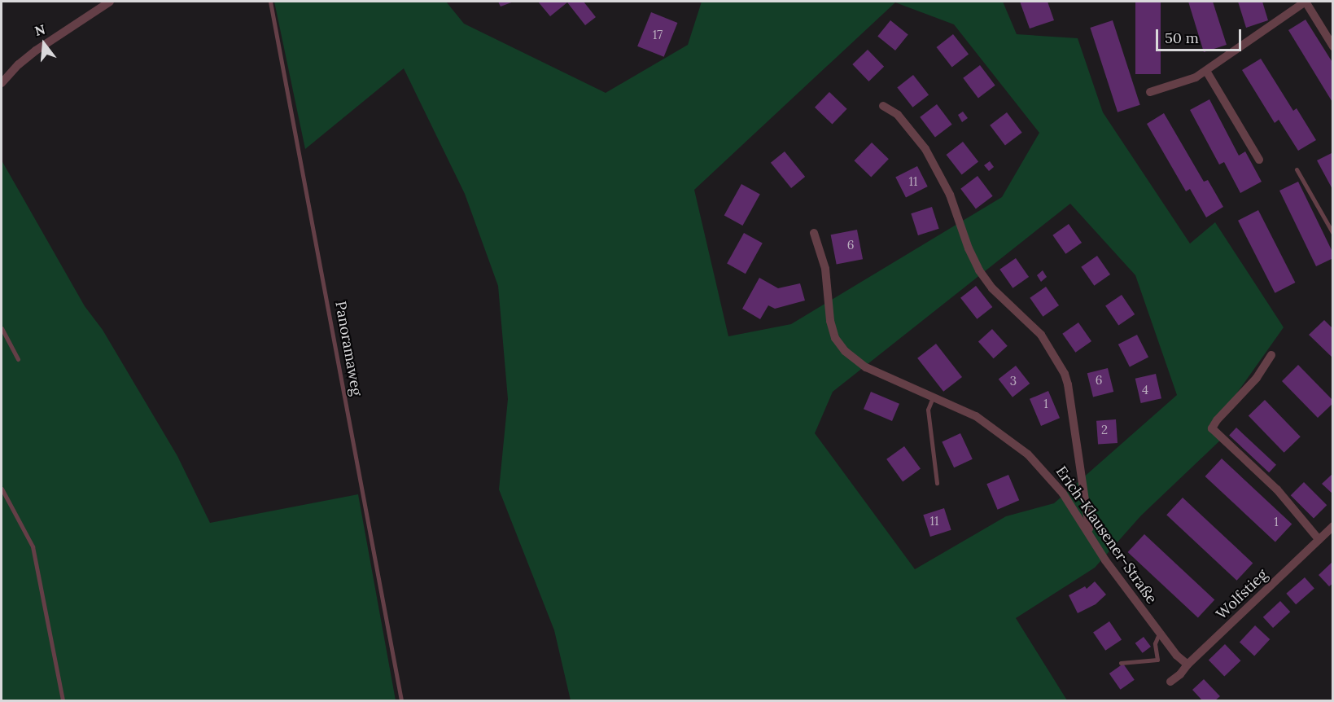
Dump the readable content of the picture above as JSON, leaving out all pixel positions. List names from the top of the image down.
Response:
{
  "streets": {
    "street": ["Erich-Klausener-Straße", "Wolfstieg"],
    "lane": ["Panoramaweg"]
  },
  "crossings": [
    ["Erich-Klausener-Straße", "Wolfstieg"]
  ],
  "house_numbers": [
    "17",
    "11",
    "6",
    "6",
    "3",
    "4",
    "1",
    "2",
    "11",
    "1"
  ],
  "scale_bar": "50 m",
  "north": "top"
}
